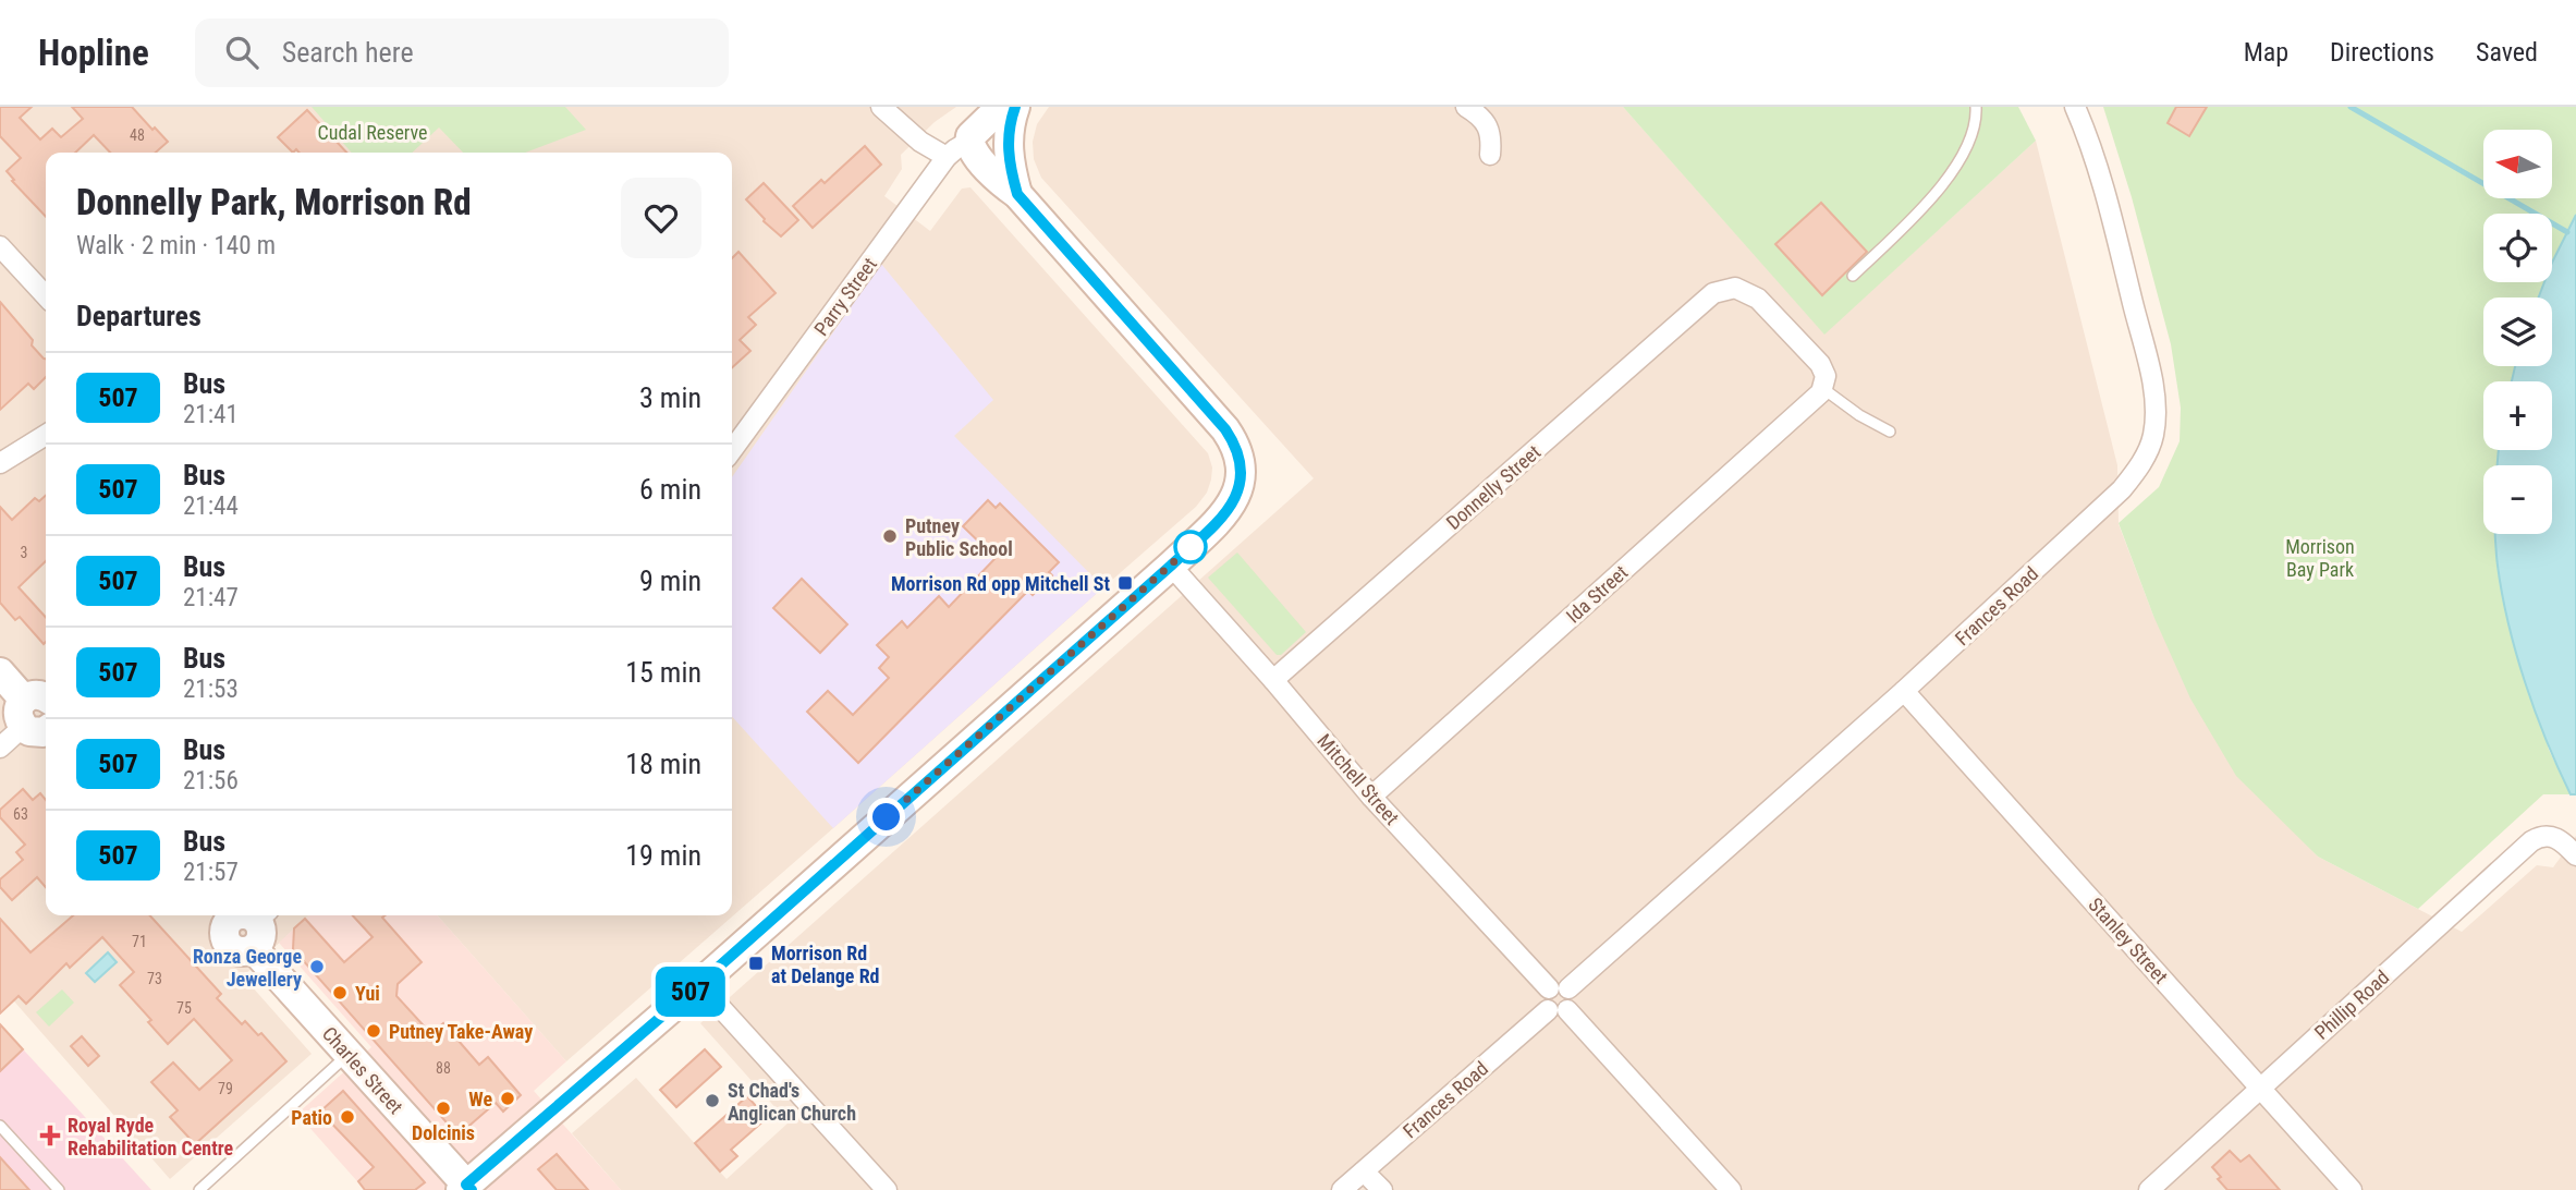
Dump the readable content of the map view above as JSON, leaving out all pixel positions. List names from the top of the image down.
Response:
{
  "streets": {
    "street": [
      "Parry Street",
      "Donnelly Street",
      "Ida Street",
      "Frances Road",
      "Mitchell Street",
      "Stanley Street",
      "Phillip Road",
      "Charles Street"
    ]
  },
  "crossings": [
    ["Donnelly Street", "Ida Street"],
    ["Donnelly Street", "Mitchell Street"],
    ["Ida Street", "Mitchell Street"],
    ["Frances Road", "Mitchell Street"],
    ["Frances Road", "Stanley Street"],
    ["Stanley Street", "Phillip Road"]
  ],
  "parks": ["Cudal Reserve", "Morrison Bay Park"],
  "places": {
    "other": [
      "Putney Public School",
      "Ronza George Jewellery",
      "Yui",
      "Putney Take-Away",
      "We",
      "St Chad's Anglican Church",
      "Dolcinis",
      "Patio"
    ],
    "transit": ["Morrison Rd opp Mitchell St", "Morrison Rd at Delange Rd"],
    "health": ["Royal Ryde Rehabilitation Centre"]
  },
  "lines": ["bus line 507"],
  "house_numbers": [
    "48",
    "3",
    "63",
    "71",
    "73",
    "75",
    "88",
    "79"
  ],
  "north": "left",
  "page": {
    "header": "Hopline",
    "search": "Search here",
    "nav": ["Map", "Directions", "Saved"],
    "on_map": "507",
    "map_buttons": ["+", "−"],
    "heading": [
      ["Donnelly Park, Morrison Rd", "Walk · 2 min · 140 m"],
      "Departures"
    ],
    "list": [
      {
        "mark": "507",
        "name": "Bus",
        "note": "21:41",
        "value": "3 min"
      },
      {
        "mark": "507",
        "name": "Bus",
        "note": "21:44",
        "value": "6 min"
      },
      {
        "mark": "507",
        "name": "Bus",
        "note": "21:47",
        "value": "9 min"
      },
      {
        "mark": "507",
        "name": "Bus",
        "note": "21:53",
        "value": "15 min"
      },
      {
        "mark": "507",
        "name": "Bus",
        "note": "21:56",
        "value": "18 min"
      },
      {
        "mark": "507",
        "name": "Bus",
        "note": "21:57",
        "value": "19 min"
      }
    ]
  }
}
